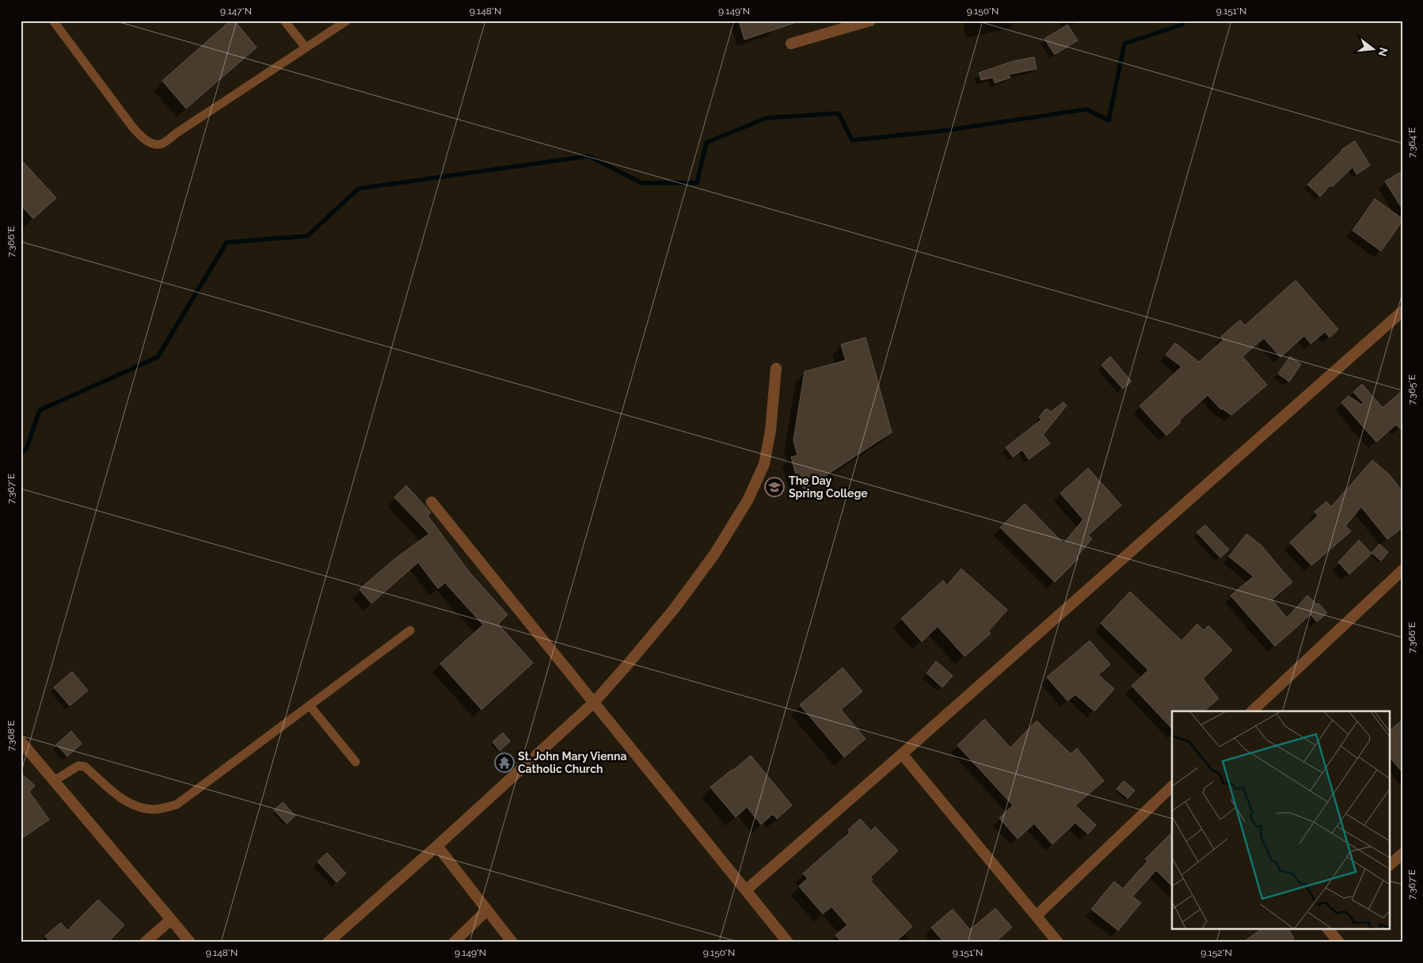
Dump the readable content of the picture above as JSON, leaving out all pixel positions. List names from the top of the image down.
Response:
{
  "places": {
    "school or university": ["The Day Spring College"],
    "temple": ["St. John Mary Vienna Catholic Church"]
  },
  "north": "right",
  "coordinates": [
    "9.147°N",
    "9.148°N",
    "9.149°N",
    "9.150°N",
    "9.151°N",
    "7.364°E",
    "7.366°E",
    "7.365°E",
    "7.367°E",
    "7.368°E",
    "9.152°N"
  ]
}
